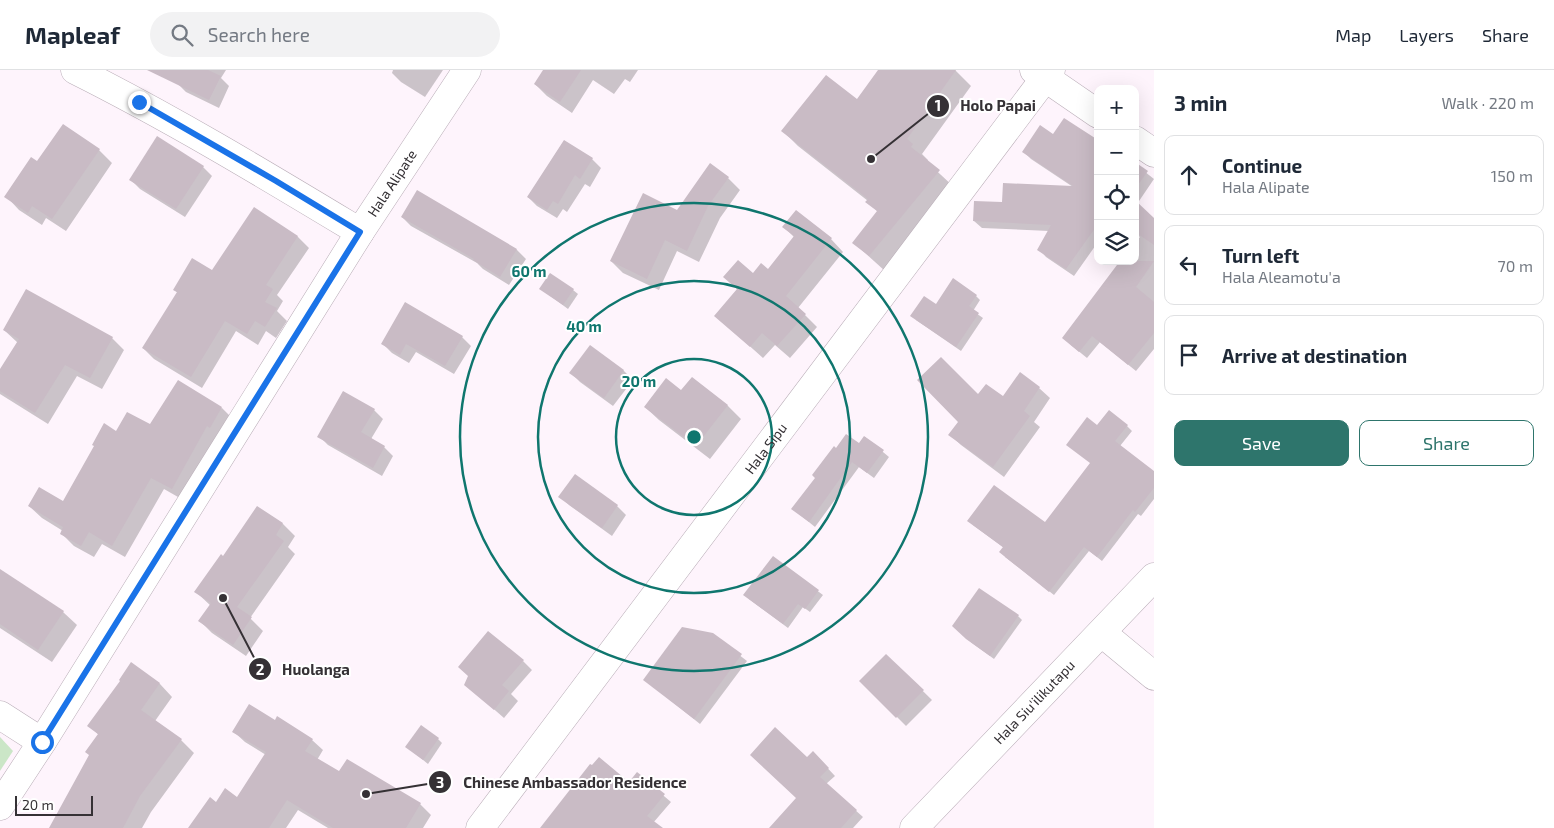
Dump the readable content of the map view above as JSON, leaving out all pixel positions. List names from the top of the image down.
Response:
{
  "streets": {
    "street": ["Hala Alipate", "Hala Sipu", "Hala Siu'ilikutapu"]
  },
  "places": ["Holo Papai", "Huolanga", "Chinese Ambassador Residence"],
  "scale_bar": "20 m",
  "page": {
    "header": "Mapleaf",
    "search": "Search here",
    "nav": ["Map", "Layers", "Share"],
    "heading": ["3 min", "Walk · 220 m"],
    "map_buttons": ["+", "−"],
    "list": [
      ["Continue", "Hala Alipate", "150 m"],
      ["Turn left", "Hala Aleamotu'a", "70 m"],
      "Arrive at destination"
    ],
    "buttons": ["Save", "Share"],
    "scale": "20 m"
  },
  "rings": ["60 m", "40 m", "20 m"]
}
